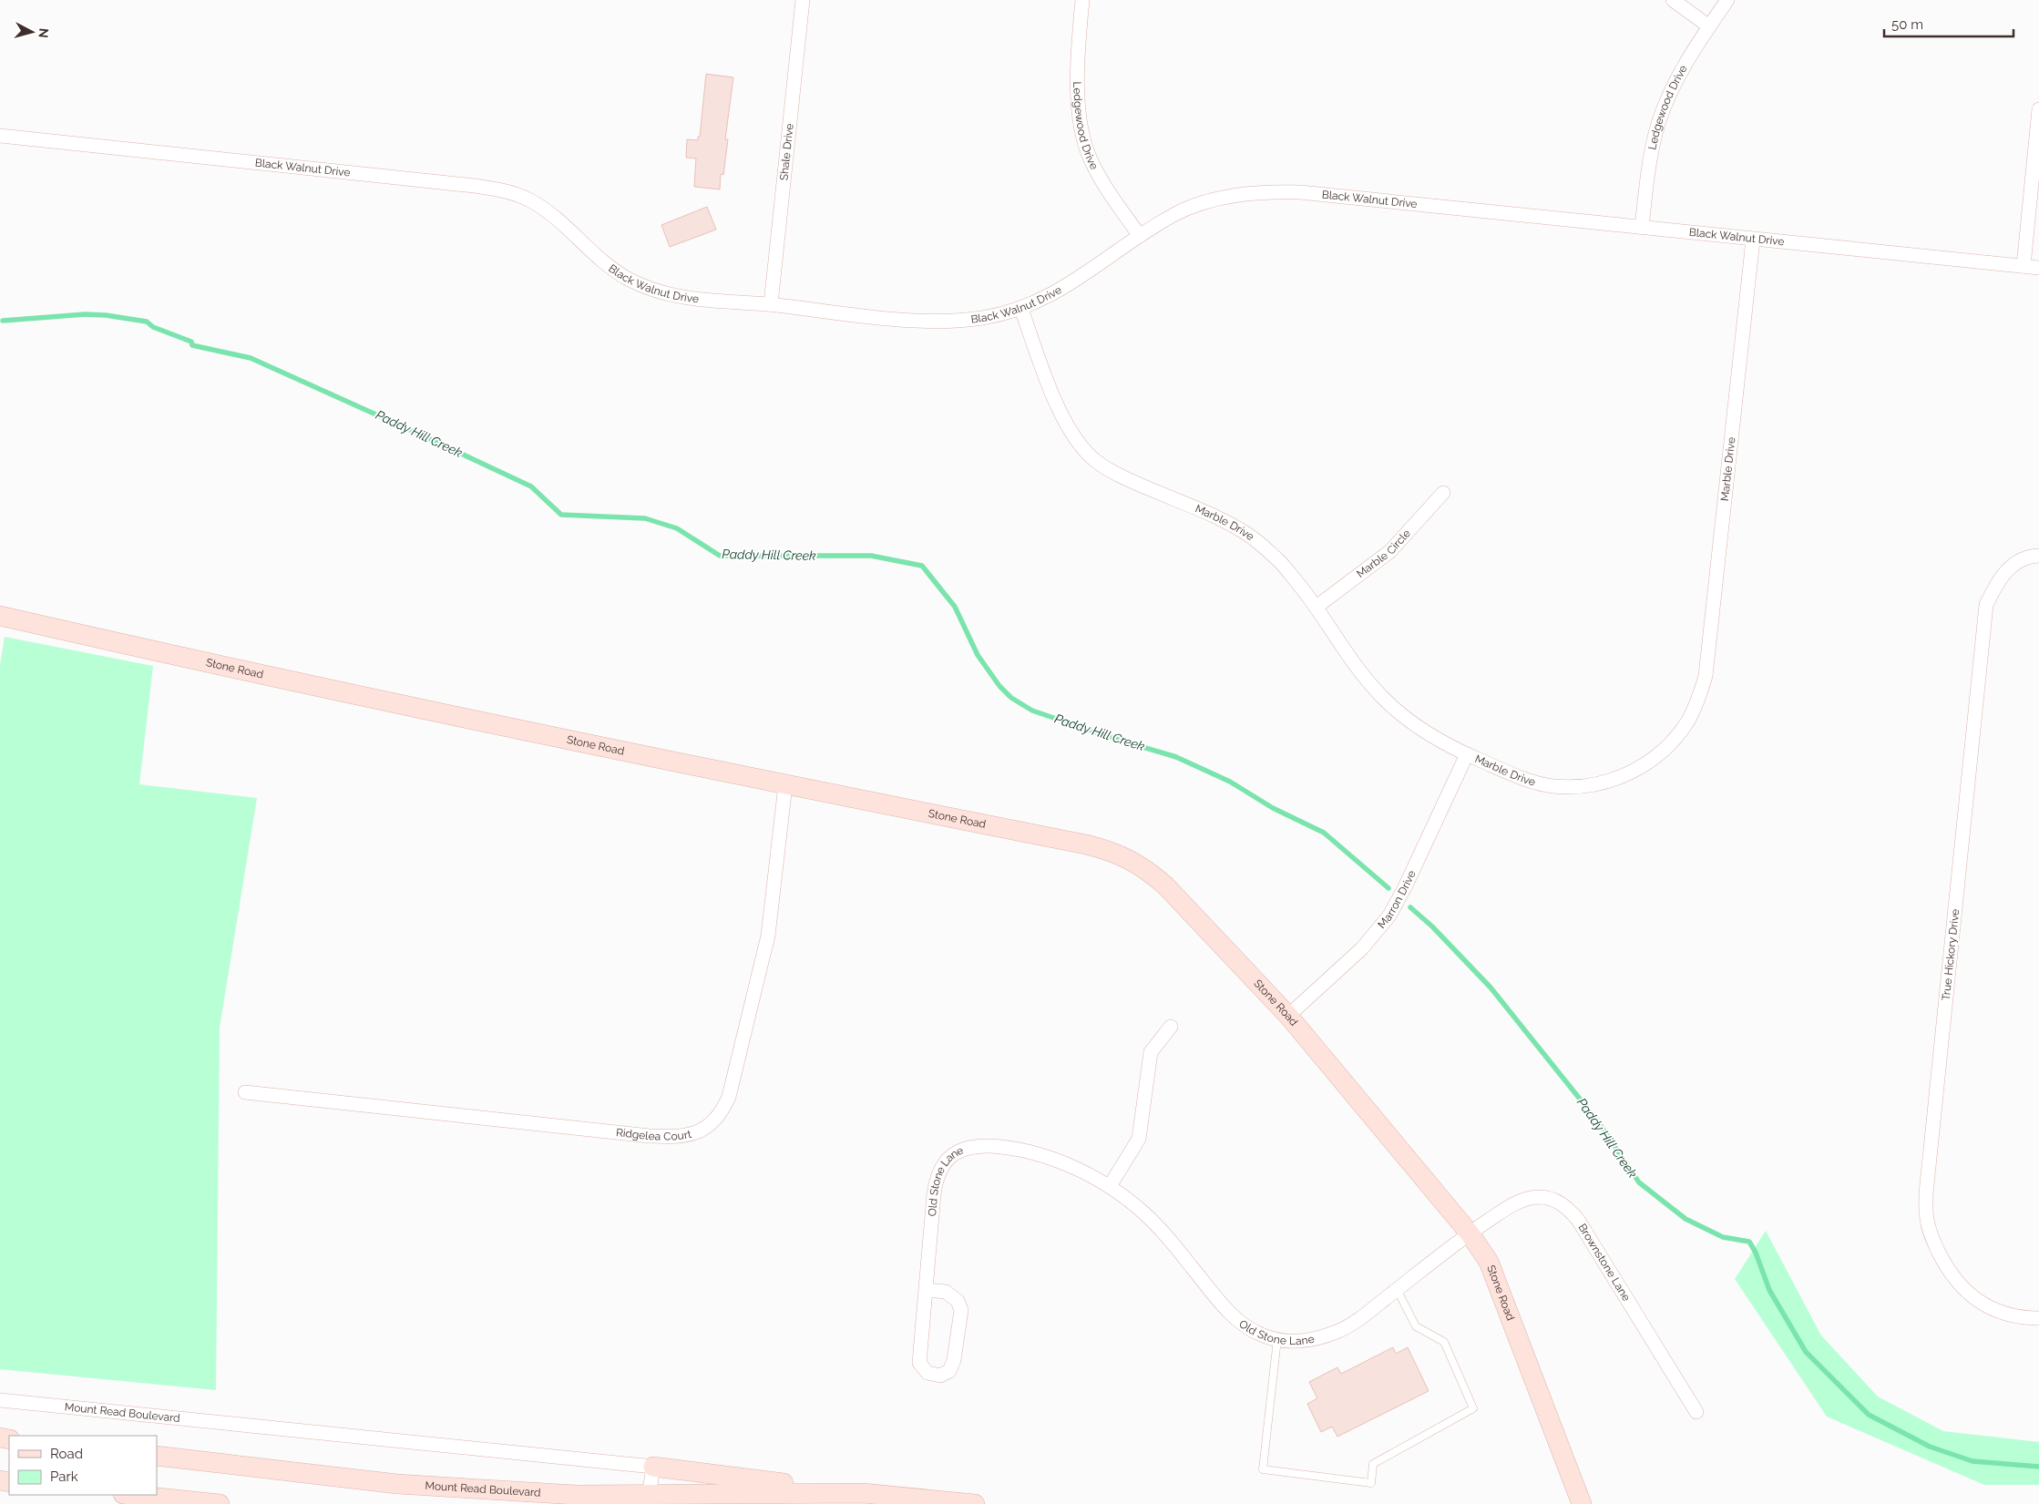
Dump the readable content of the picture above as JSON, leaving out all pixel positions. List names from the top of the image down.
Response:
{
  "streets": {
    "street": [
      "Ledgewood Drive",
      "Shale Drive",
      "Black Walnut Drive",
      "Marble Drive",
      "Marble Circle",
      "Stone Road",
      "Marron Drive",
      "True Hickory Drive",
      "Ridgelea Court",
      "Old Stone Lane",
      "Brownstone Lane",
      "Mount Read Boulevard"
    ]
  },
  "crossings": [
    ["Ledgewood Drive", "Black Walnut Drive"],
    ["Shale Drive", "Black Walnut Drive"],
    ["Black Walnut Drive", "Marble Drive"],
    ["Marble Drive", "Marble Circle"],
    ["Marble Drive", "Marron Drive"],
    ["Stone Road", "Marron Drive"],
    ["Stone Road", "Ridgelea Court"],
    ["Stone Road", "Old Stone Lane"],
    ["Stone Road", "Brownstone Lane"],
    ["Old Stone Lane", "Brownstone Lane"]
  ],
  "water": ["Paddy Hill Creek"],
  "legend": ["Road", "Park"],
  "scale_bar": "50 m",
  "north": "right"
}
